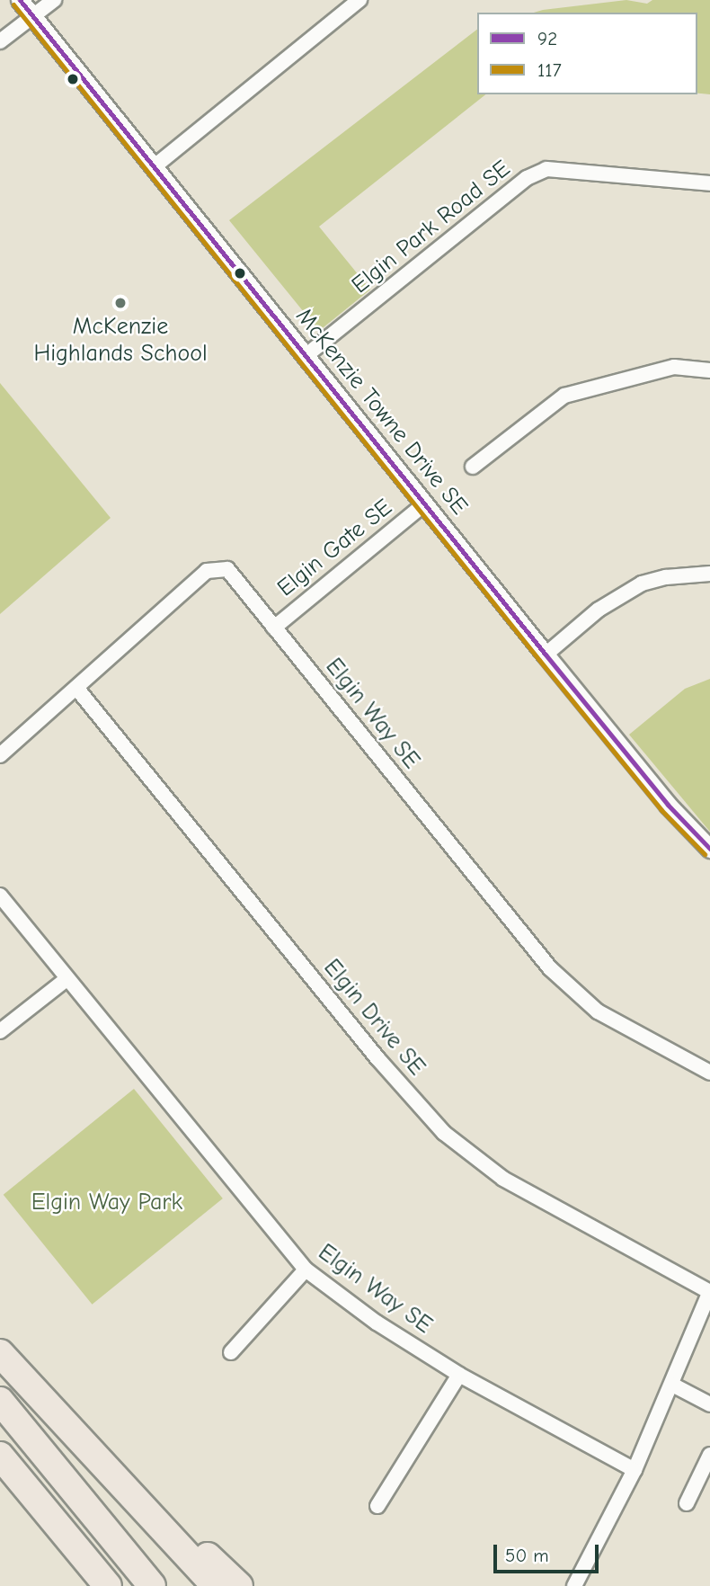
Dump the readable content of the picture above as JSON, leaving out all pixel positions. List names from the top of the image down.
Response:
{
  "streets": {
    "street": [
      "Elgin Park Road SE",
      "McKenzie Towne Drive SE",
      "Elgin Gate SE",
      "Elgin Way SE",
      "Elgin Drive SE"
    ]
  },
  "crossings": [
    ["Elgin Park Road SE", "McKenzie Towne Drive SE"],
    ["McKenzie Towne Drive SE", "Elgin Gate SE"],
    ["Elgin Gate SE", "Elgin Way SE"],
    ["Elgin Way SE", "Elgin Drive SE"]
  ],
  "parks": ["Elgin Way Park"],
  "places": ["McKenzie Highlands School"],
  "lines": ["transit line 92", "transit line 117"],
  "legend": ["92", "117"],
  "scale_bar": "50 m"
}
